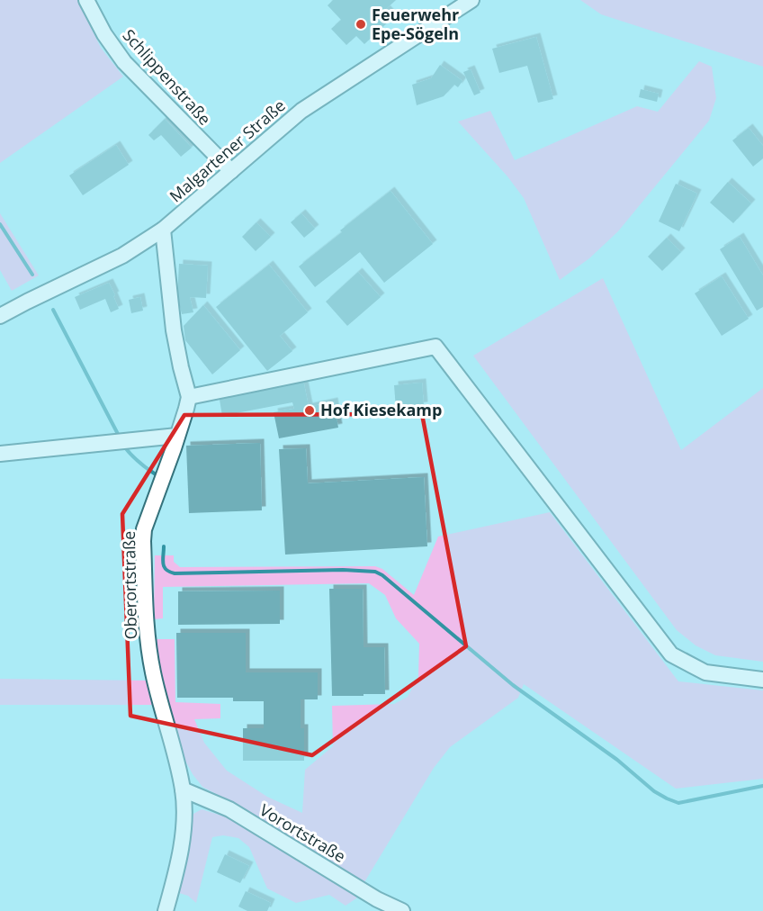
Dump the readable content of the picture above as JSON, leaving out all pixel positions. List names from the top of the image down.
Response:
{
  "streets": {
    "street": [
      "Schlippenstraße",
      "Malgartener Straße",
      "Oberortstraße",
      "Vorortstraße"
    ]
  },
  "crossings": [
    ["Schlippenstraße", "Malgartener Straße"],
    ["Oberortstraße", "Vorortstraße"]
  ],
  "places": ["Feuerwehr Epe-Sögeln", "Hof Kiesekamp"]
}
